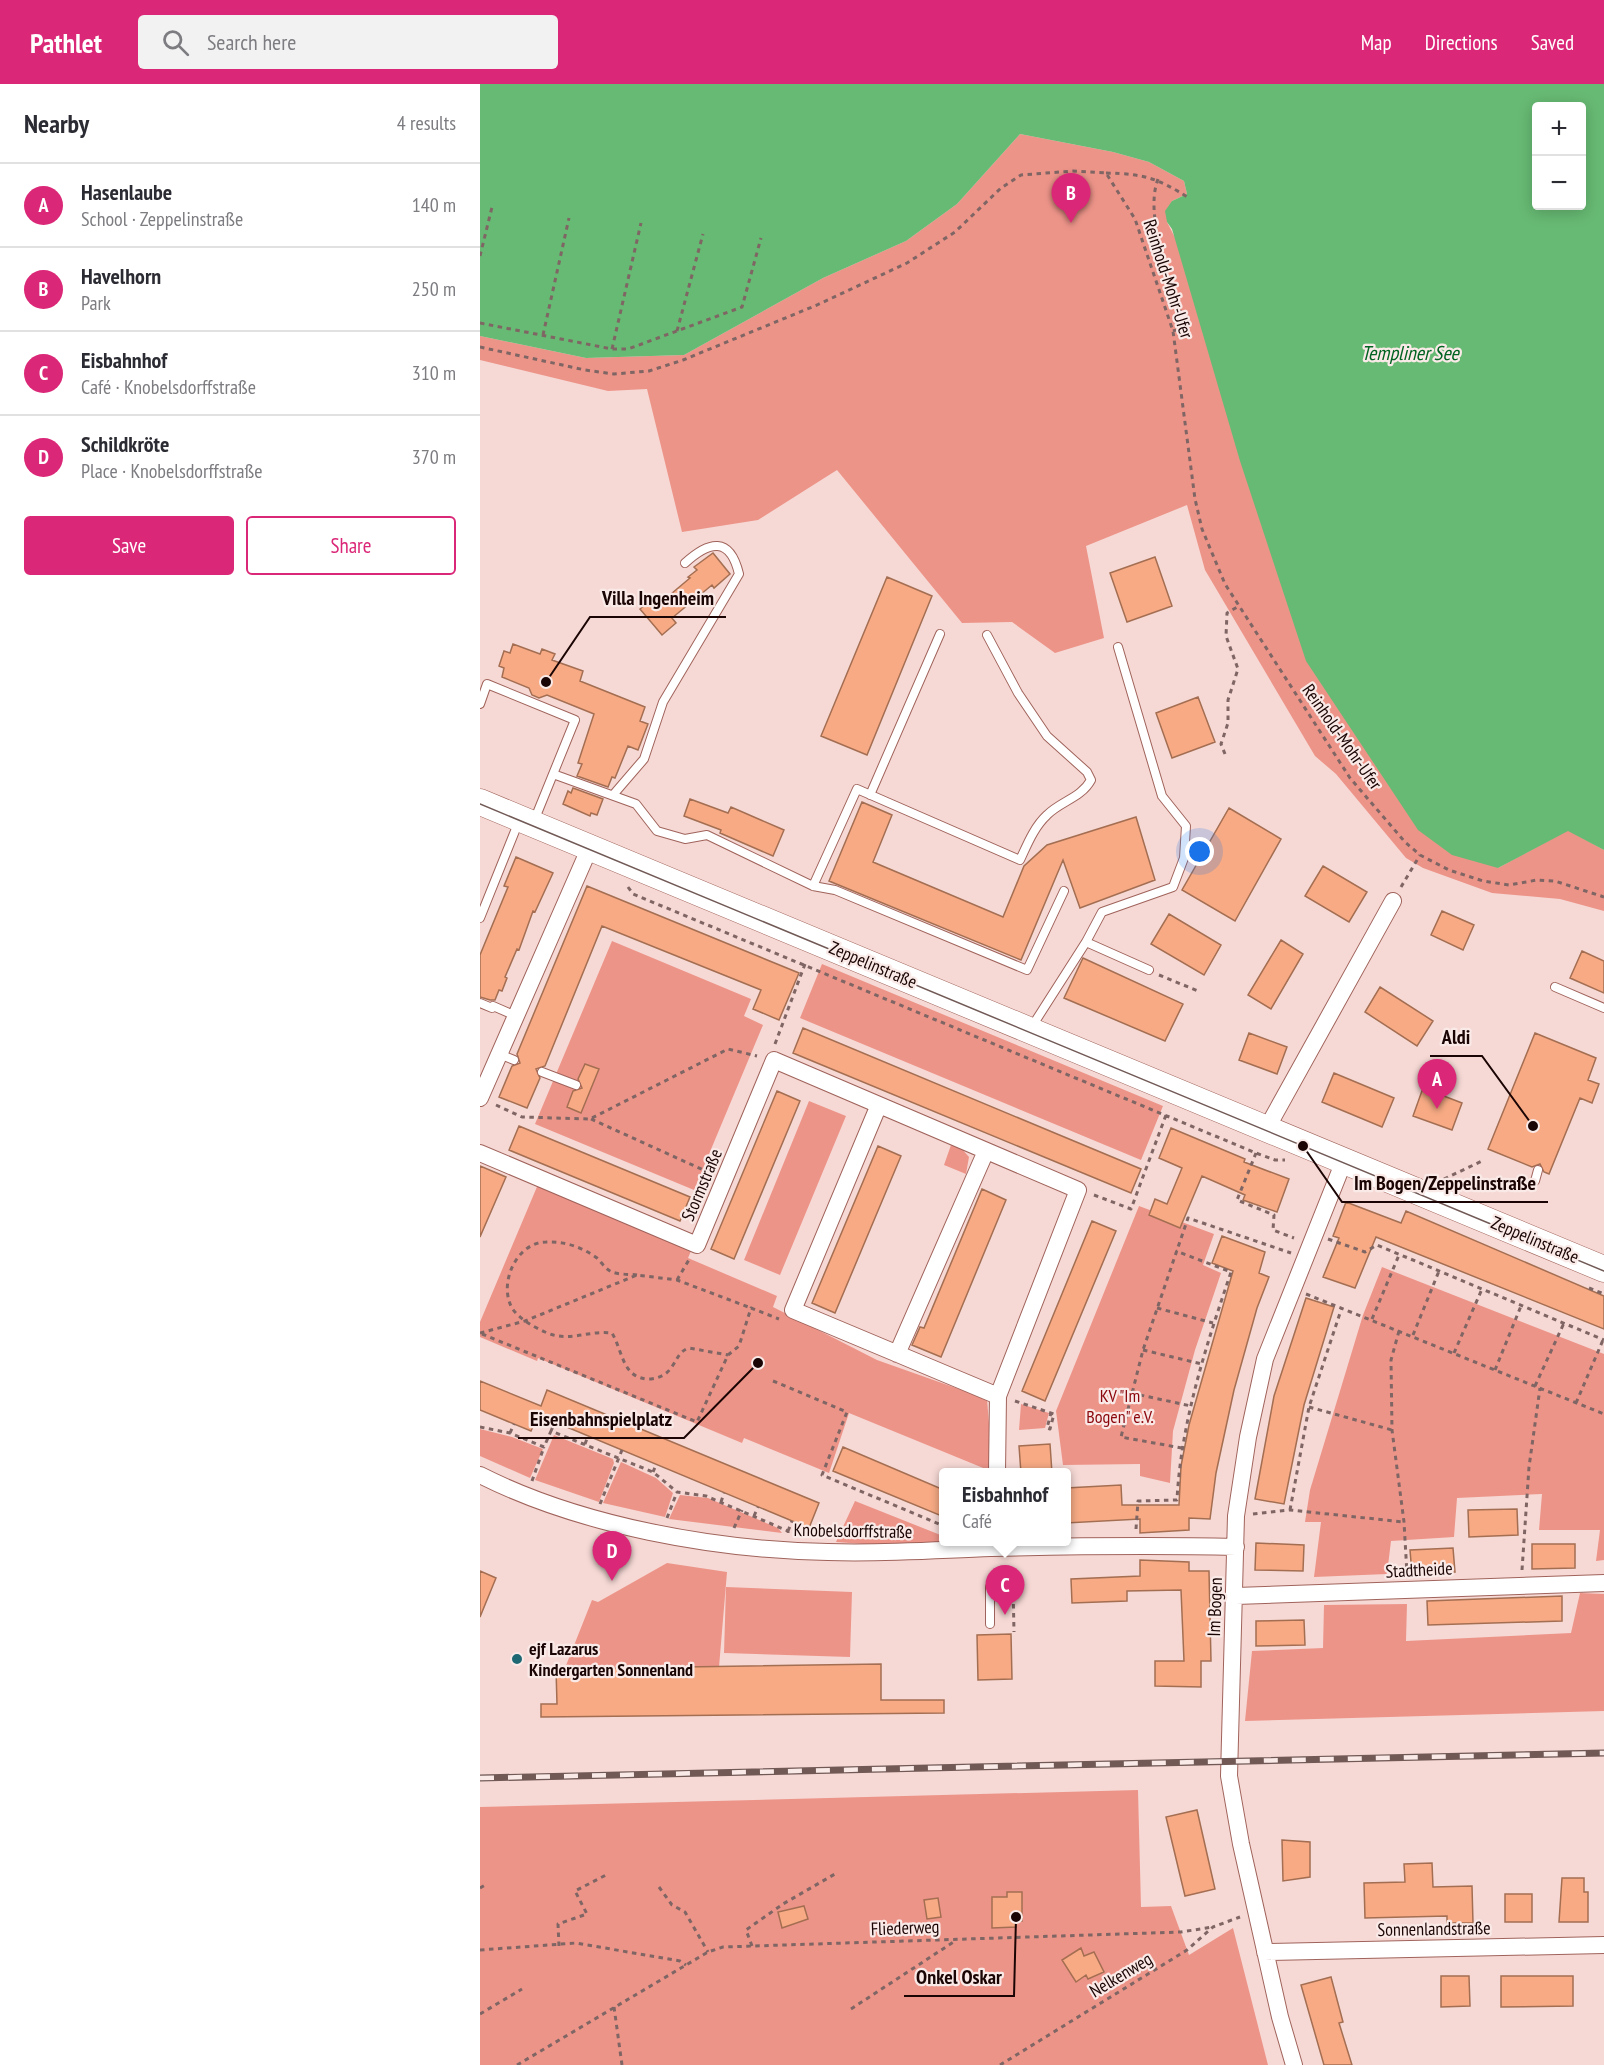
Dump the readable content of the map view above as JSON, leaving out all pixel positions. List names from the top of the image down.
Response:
{
  "streets": {
    "main road": ["Zeppelinstraße"],
    "street": [
      "Stormstraße",
      "Knobelsdorffstraße",
      "Stadtheide",
      "Im Bogen",
      "Sonnenlandstraße"
    ],
    "path": ["Reinhold-Mohr-Ufer", "Fliederweg", "Nelkenweg"]
  },
  "crossings": [
    ["Zeppelinstraße", "Im Bogen"],
    ["Knobelsdorffstraße", "Im Bogen"],
    ["Stadtheide", "Im Bogen"],
    ["Im Bogen", "Sonnenlandstraße"],
    ["Im Bogen", "Nelkenweg"],
    ["Fliederweg", "Nelkenweg"]
  ],
  "water": ["Templiner See"],
  "parks": ["KV \"Im Bogen\" e.V."],
  "places": [
    "Villa Ingenheim",
    "Aldi",
    "Im Bogen/Zeppelinstraße",
    "Eisenbahnspielplatz",
    "ejf Lazarus Kindergarten Sonnenland",
    "Onkel Oskar"
  ],
  "page": {
    "header": "Pathlet",
    "search": "Search here",
    "nav": ["Map", "Directions", "Saved"],
    "heading": ["Nearby", "4 results"],
    "map_buttons": ["+", "−"],
    "list": [
      {
        "mark": "A",
        "name": "Hasenlaube",
        "note": "School · Zeppelinstraße",
        "value": "140 m"
      },
      {
        "mark": "B",
        "name": "Havelhorn",
        "note": "Park",
        "value": "250 m"
      },
      {
        "mark": "C",
        "name": "Eisbahnhof",
        "note": "Café · Knobelsdorffstraße",
        "value": "310 m"
      },
      {
        "mark": "D",
        "name": "Schildkröte",
        "note": "Place · Knobelsdorffstraße",
        "value": "370 m"
      }
    ],
    "pins": [
      "B",
      "A",
      "D",
      "C"
    ],
    "buttons": ["Save", "Share"],
    "popup": ["Eisbahnhof", "Café"]
  }
}
